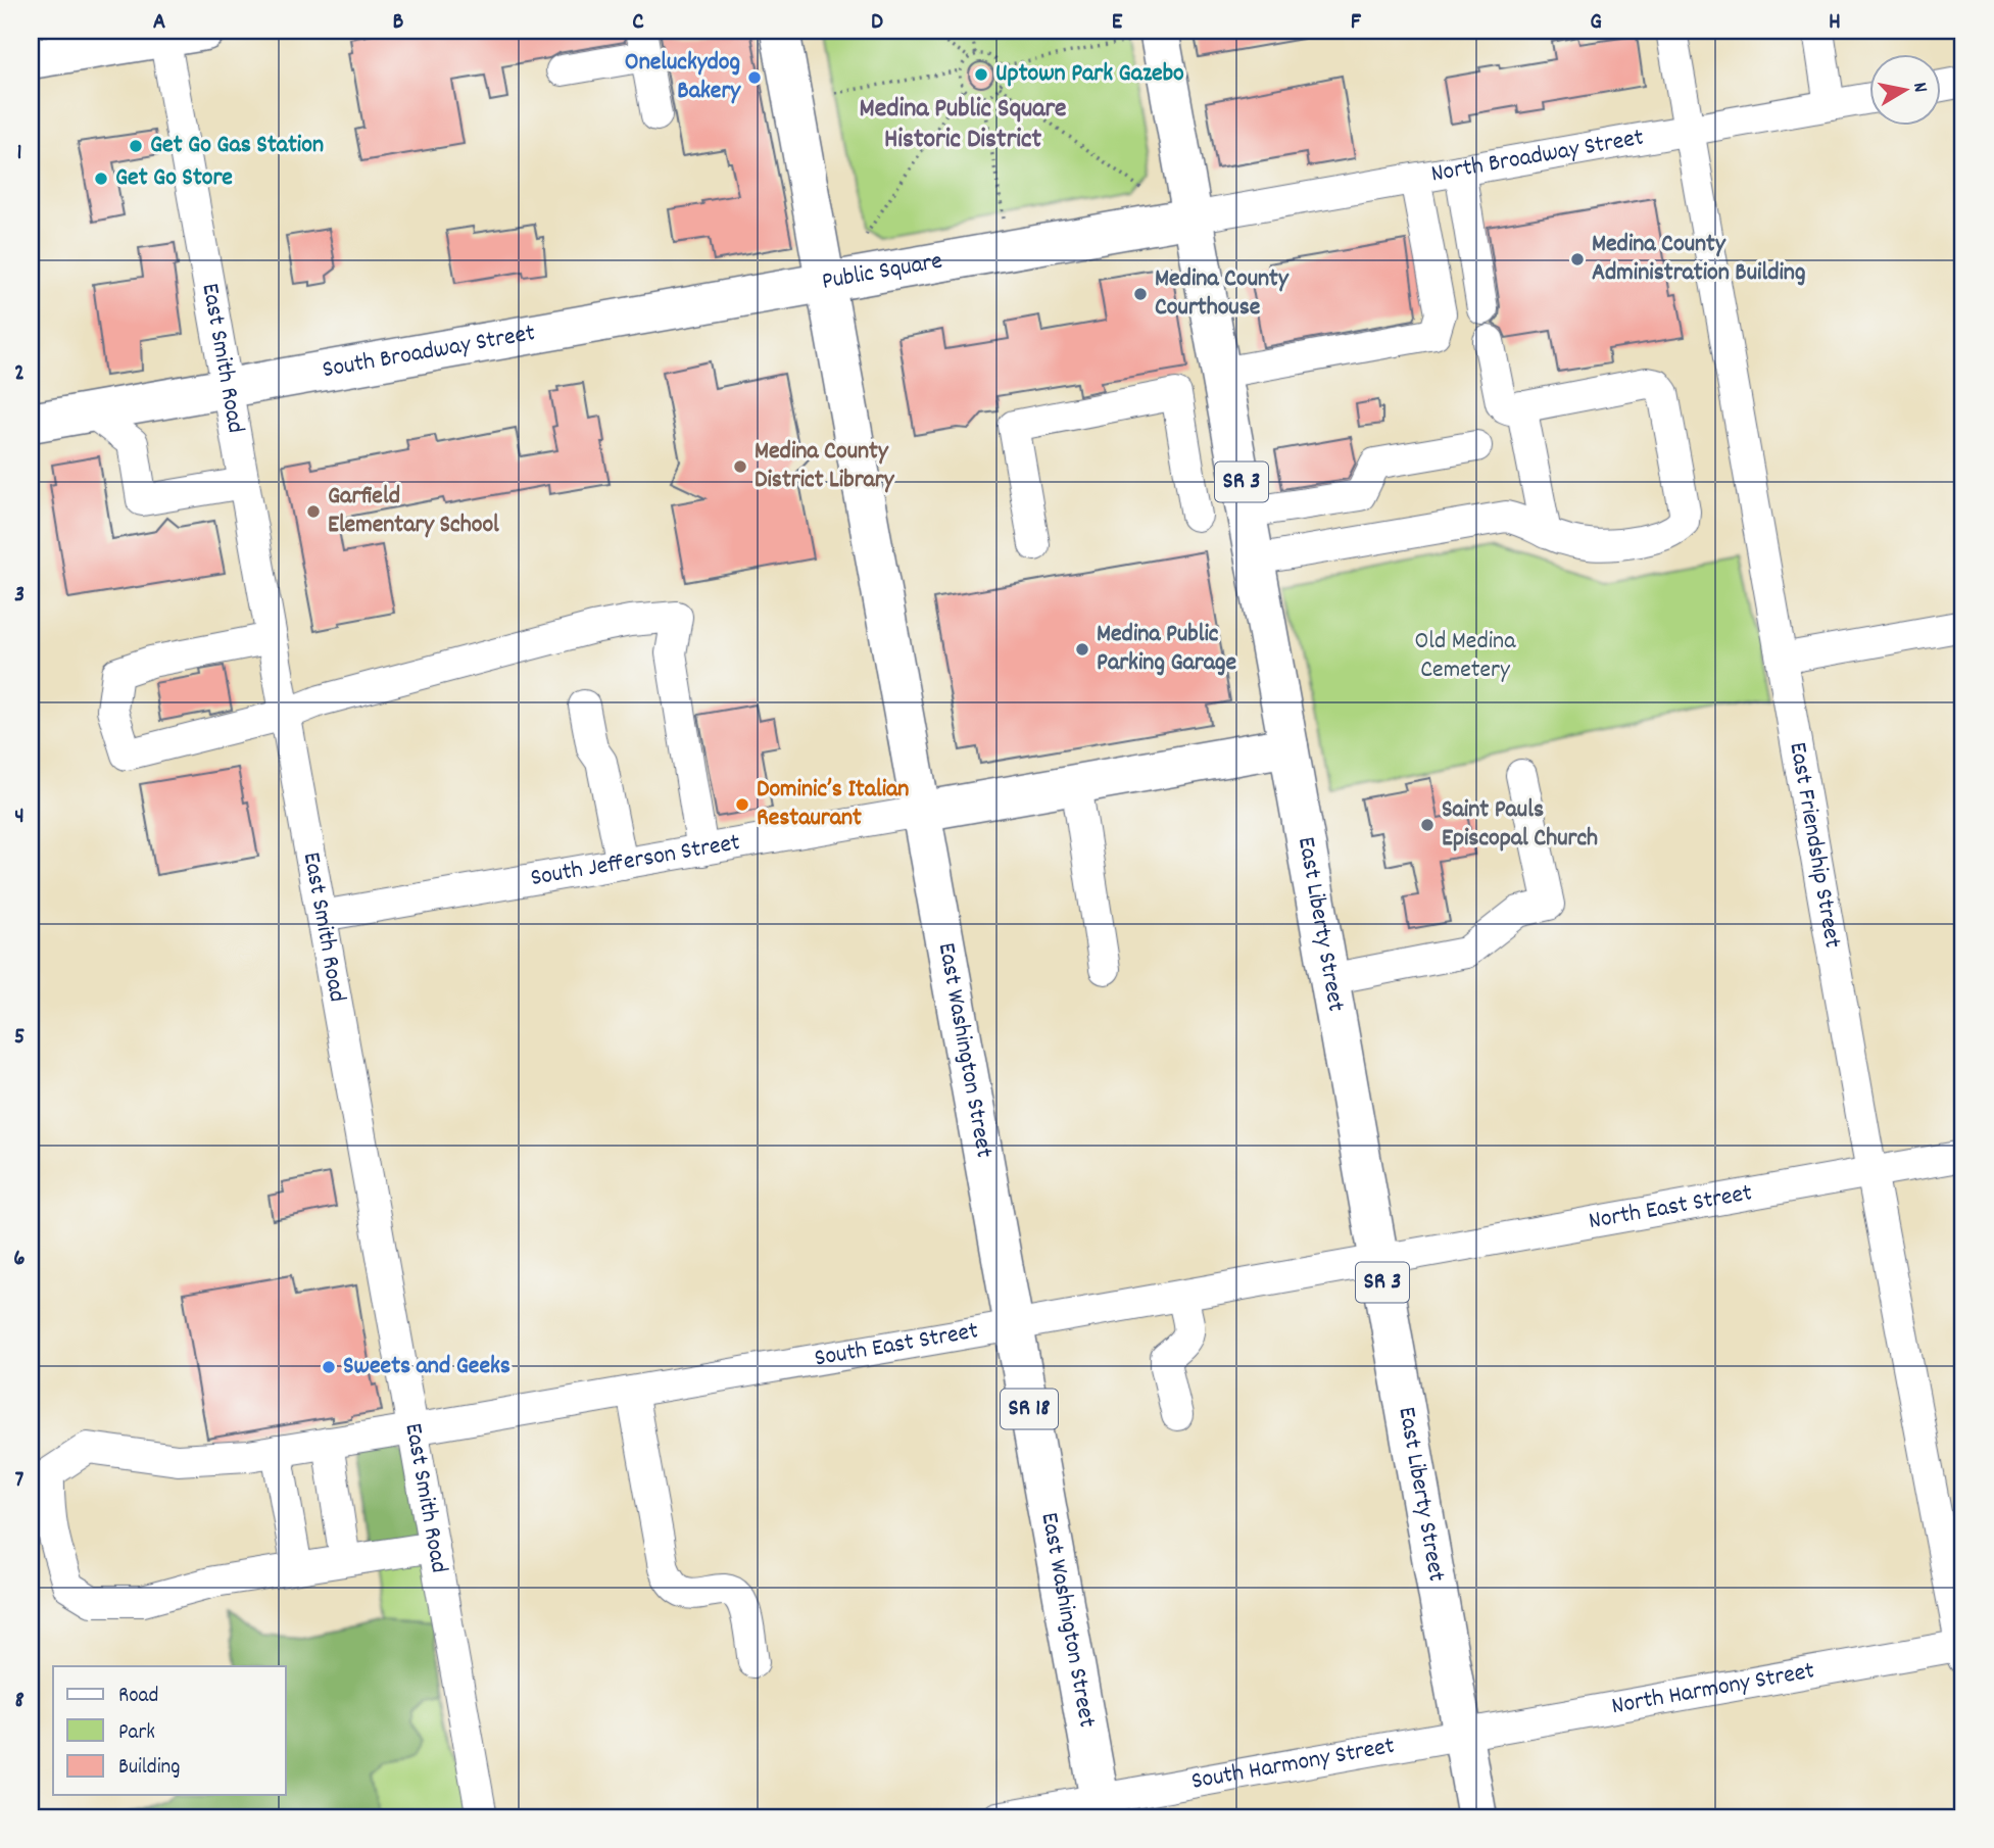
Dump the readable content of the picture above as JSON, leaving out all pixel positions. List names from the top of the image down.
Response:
{
  "streets": {
    "main road": [
      "Public Square",
      "South Broadway Street",
      "SR 3",
      "South Jefferson Street",
      "East Liberty Street",
      "East Washington Street",
      "SR 18"
    ],
    "street": [
      "North Broadway Street",
      "East Smith Road",
      "East Friendship Street",
      "North East Street",
      "South East Street",
      "North Harmony Street",
      "South Harmony Street"
    ]
  },
  "crossings": [
    ["North Broadway Street", "Public Square"],
    ["North Broadway Street", "East Friendship Street"],
    ["North Broadway Street", "East Liberty Street"],
    ["Public Square", "South Broadway Street"],
    ["Public Square", "East Liberty Street"],
    ["Public Square", "East Washington Street"],
    ["South Broadway Street", "East Smith Road"],
    ["South Broadway Street", "East Washington Street"],
    ["East Smith Road", "South Jefferson Street"],
    ["East Smith Road", "South East Street"],
    ["East Friendship Street", "North East Street"],
    ["East Friendship Street", "North Harmony Street"],
    ["South Jefferson Street", "East Liberty Street"],
    ["South Jefferson Street", "East Washington Street"],
    ["East Liberty Street", "North East Street"],
    ["East Liberty Street", "South East Street"],
    ["East Liberty Street", "North Harmony Street"],
    ["East Liberty Street", "South Harmony Street"],
    ["East Washington Street", "South East Street"],
    ["East Washington Street", "South Harmony Street"],
    ["North East Street", "South East Street"],
    ["North Harmony Street", "South Harmony Street"]
  ],
  "districts": ["Medina Public Square Historic District"],
  "parks": ["Old Medina Cemetery"],
  "places": [
    "Uptown Park Gazebo",
    "Oneluckydog Bakery",
    "Get Go Gas Station",
    "Get Go Store",
    "Medina County Administration Building",
    "Medina County Courthouse",
    "Medina County District Library",
    "Garfield Elementary School",
    "Medina Public Parking Garage",
    "Dominic’s Italian Restaurant",
    "Saint Pauls Episcopal Church",
    "Sweets and Geeks"
  ],
  "legend": ["Road", "Park", "Building"],
  "north": "right",
  "grid": {
    "columns": [
      "A",
      "B",
      "C",
      "D",
      "E",
      "F",
      "G",
      "H"
    ],
    "rows": [
      "1",
      "2",
      "3",
      "4",
      "5",
      "6",
      "7",
      "8"
    ]
  }
}
